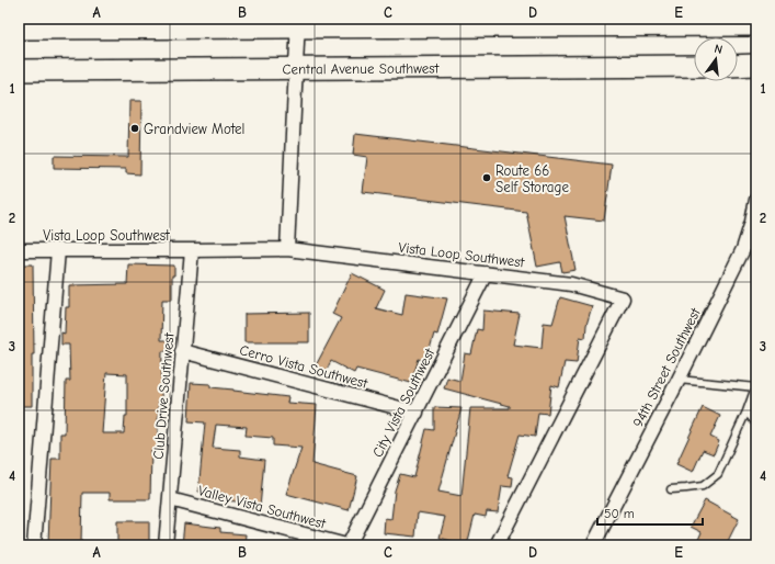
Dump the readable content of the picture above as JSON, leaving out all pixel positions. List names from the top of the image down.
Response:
{
  "streets": {
    "main road": ["Central Avenue Southwest"],
    "street": [
      "Vista Loop Southwest",
      "Cerro Vista Southwest",
      "94th Street Southwest",
      "Club Drive Southwest",
      "City Vista Southwest",
      "Valley Vista Southwest"
    ]
  },
  "crossings": [
    ["Vista Loop Southwest", "Club Drive Southwest"],
    ["Vista Loop Southwest", "City Vista Southwest"],
    ["Cerro Vista Southwest", "Club Drive Southwest"],
    ["Cerro Vista Southwest", "City Vista Southwest"],
    ["Club Drive Southwest", "Valley Vista Southwest"],
    ["City Vista Southwest", "Valley Vista Southwest"]
  ],
  "places": ["Grandview Motel", "Route 66 Self Storage"],
  "scale_bar": "50 m",
  "north": "top",
  "grid": {
    "columns": [
      "A",
      "B",
      "C",
      "D",
      "E"
    ],
    "rows": [
      "1",
      "2",
      "3",
      "4"
    ]
  }
}
